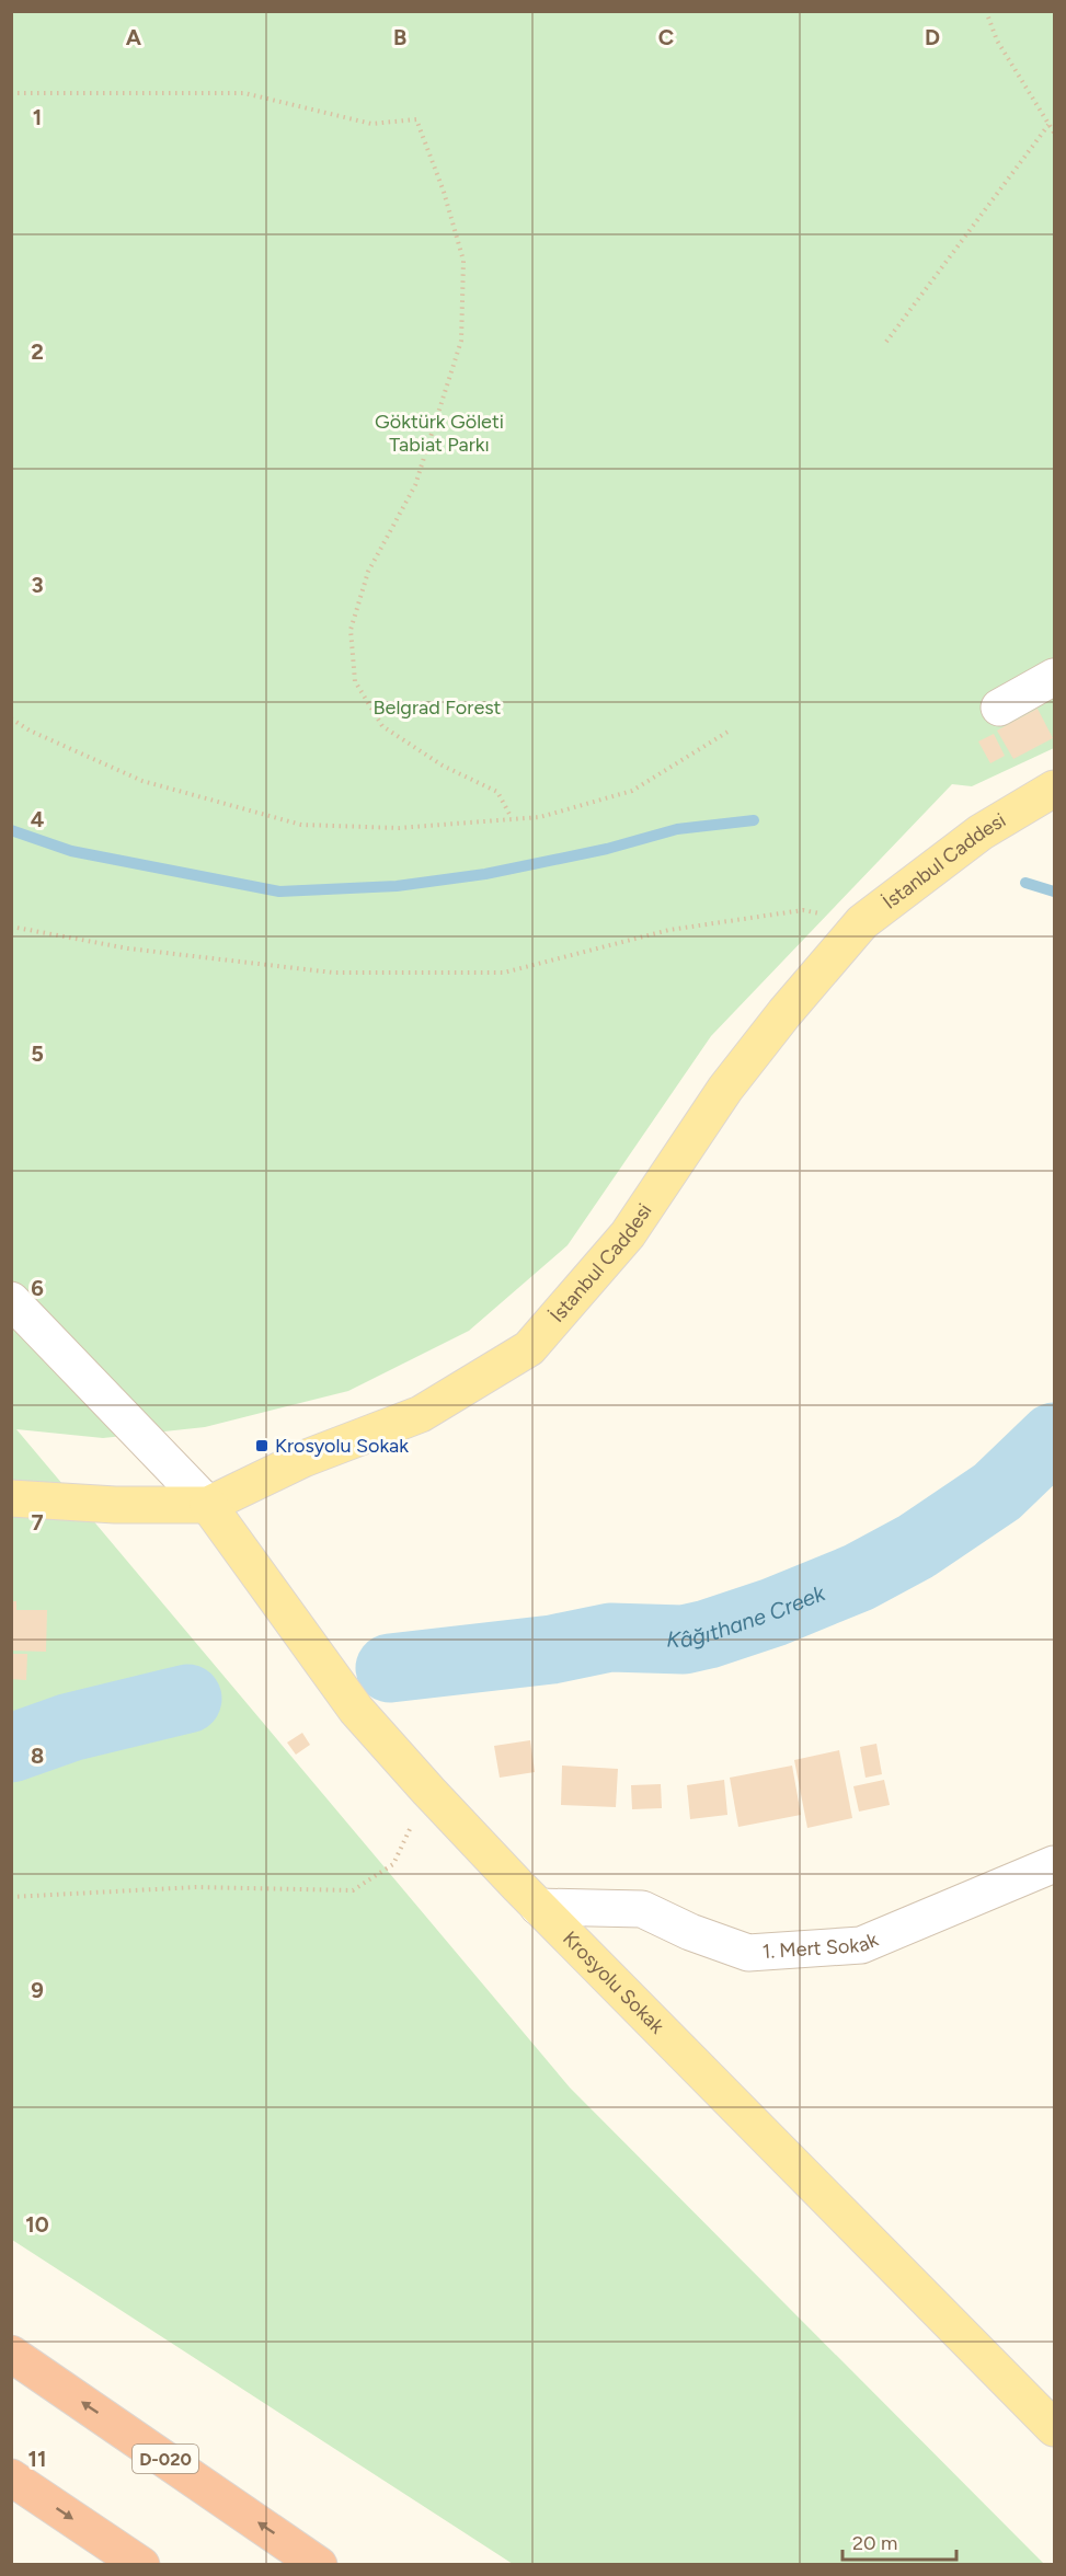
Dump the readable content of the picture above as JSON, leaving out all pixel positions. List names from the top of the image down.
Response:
{
  "streets": {
    "highway": ["D-020"],
    "main road": ["İstanbul Caddesi", "Krosyolu Sokak"],
    "street": ["1. Mert Sokak"]
  },
  "crossings": [
    ["İstanbul Caddesi", "Krosyolu Sokak"],
    ["1. Mert Sokak", "Krosyolu Sokak"]
  ],
  "water": ["Kâğıthane Creek"],
  "parks": ["Göktürk Göleti Tabiat Parkı", "Belgrad Forest"],
  "places": {
    "transit": ["Krosyolu Sokak"]
  },
  "scale_bar": "20 m",
  "grid": {
    "columns": [
      "A",
      "B",
      "C",
      "D"
    ],
    "rows": [
      "1",
      "2",
      "3",
      "4",
      "5",
      "6",
      "7",
      "8",
      "9",
      "10",
      "11"
    ]
  }
}
